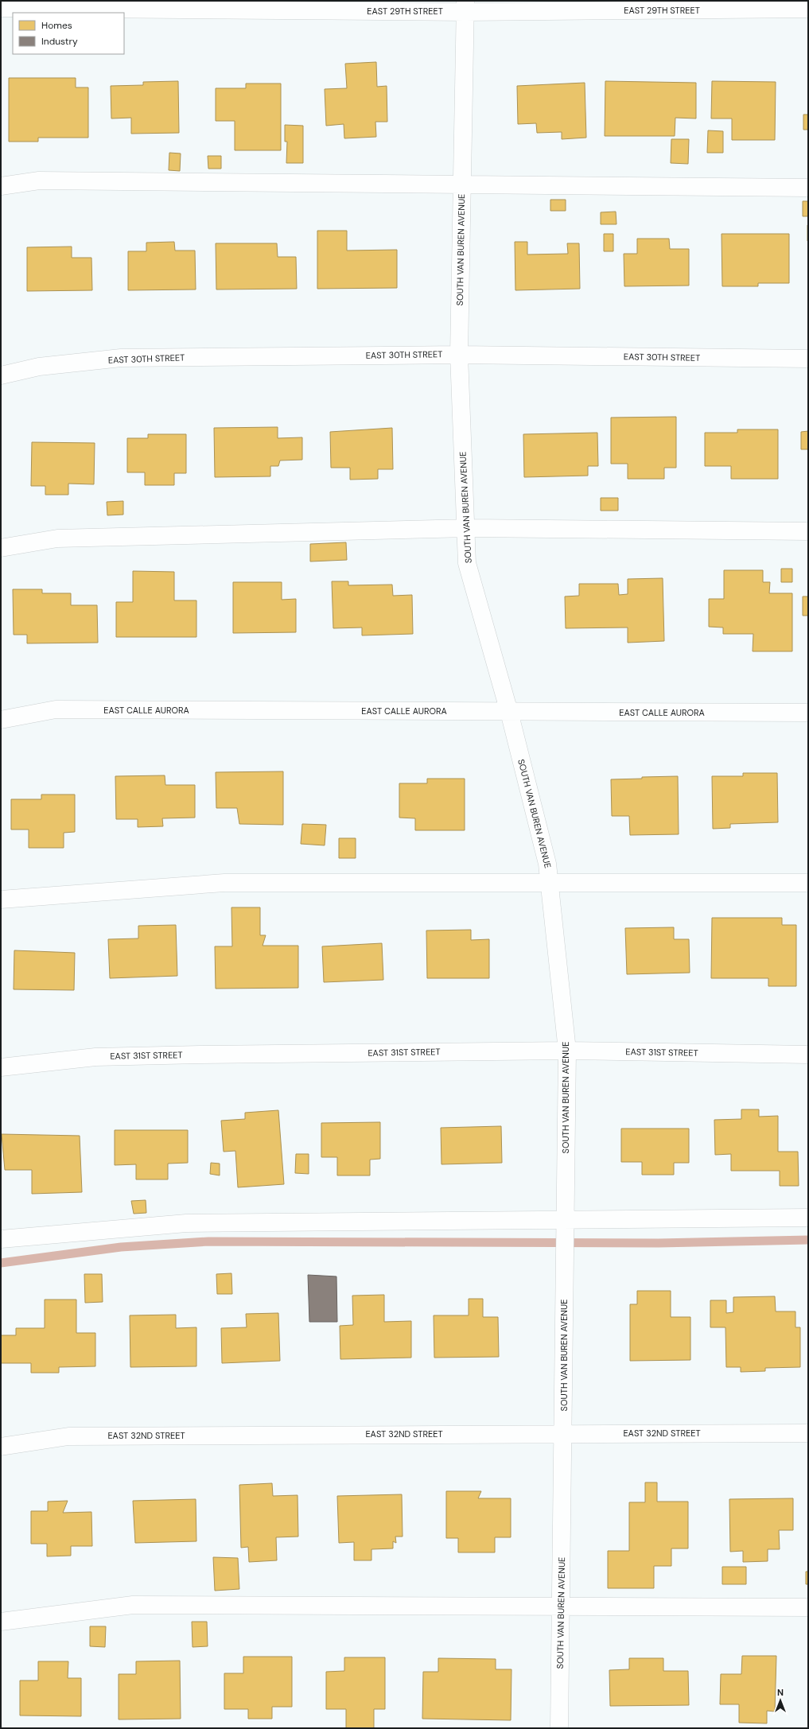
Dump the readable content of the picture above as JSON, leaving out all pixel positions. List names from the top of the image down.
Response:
{
  "streets": {
    "street": [
      "EAST 29TH STREET",
      "SOUTH VAN BUREN AVENUE",
      "EAST 30TH STREET",
      "EAST CALLE AURORA",
      "EAST 31ST STREET",
      "EAST 32ND STREET"
    ]
  },
  "crossings": [
    ["EAST 29TH STREET", "SOUTH VAN BUREN AVENUE"],
    ["SOUTH VAN BUREN AVENUE", "EAST 30TH STREET"],
    ["SOUTH VAN BUREN AVENUE", "EAST CALLE AURORA"],
    ["SOUTH VAN BUREN AVENUE", "EAST 31ST STREET"],
    ["SOUTH VAN BUREN AVENUE", "EAST 32ND STREET"]
  ],
  "legend": ["Homes", "Industry"],
  "north": "top"
}
